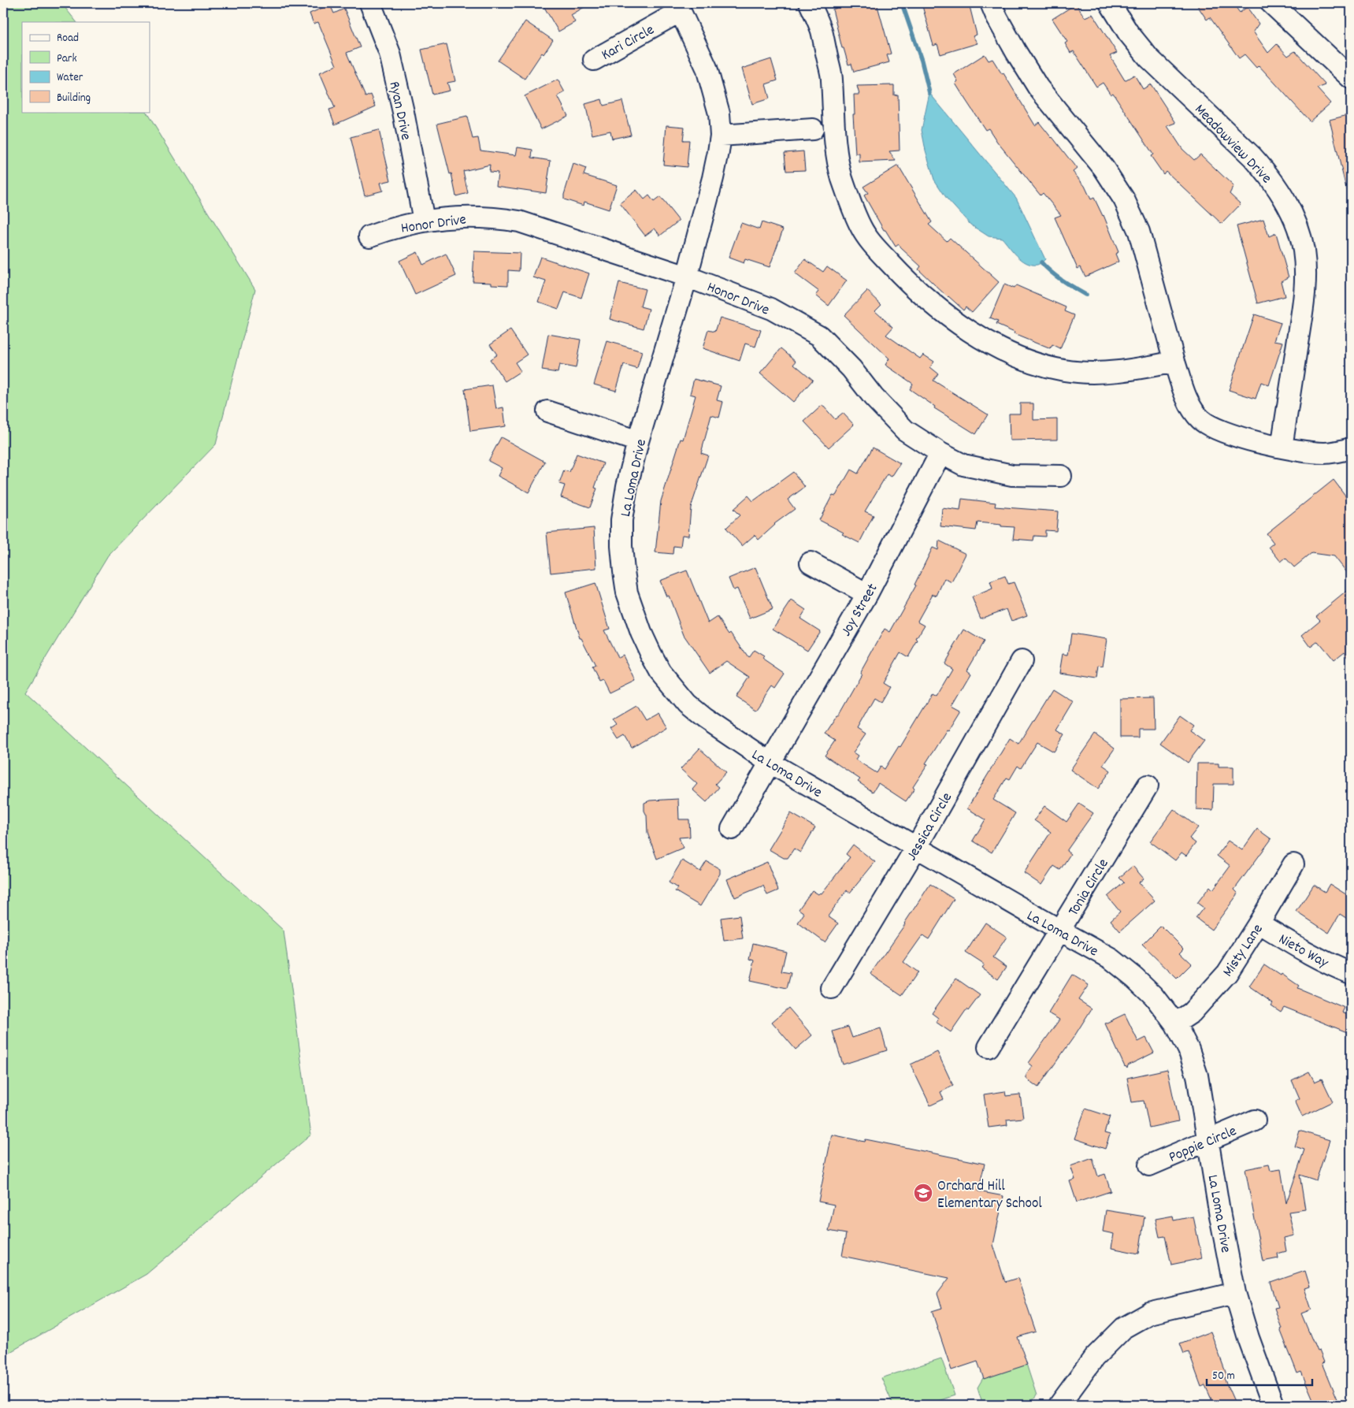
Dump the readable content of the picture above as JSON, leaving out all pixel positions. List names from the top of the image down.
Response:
{
  "streets": {
    "street": [
      "Kari Circle",
      "Ryan Drive",
      "Meadowview Drive",
      "Honor Drive",
      "La Loma Drive",
      "Joy Street",
      "Jessica Circle",
      "Tonia Circle",
      "Misty Lane",
      "Nieto Way",
      "Poppie Circle"
    ]
  },
  "crossings": [
    ["Kari Circle", "La Loma Drive"],
    ["Ryan Drive", "Honor Drive"],
    ["Honor Drive", "La Loma Drive"],
    ["Honor Drive", "Joy Street"],
    ["La Loma Drive", "Joy Street"],
    ["La Loma Drive", "Jessica Circle"],
    ["La Loma Drive", "Tonia Circle"],
    ["La Loma Drive", "Misty Lane"],
    ["La Loma Drive", "Poppie Circle"],
    ["Misty Lane", "Nieto Way"]
  ],
  "places": {
    "school or university": ["Orchard Hill Elementary School"]
  },
  "legend": [
    "Road",
    "Park",
    "Water",
    "Building"
  ],
  "scale_bar": "50 m"
}
